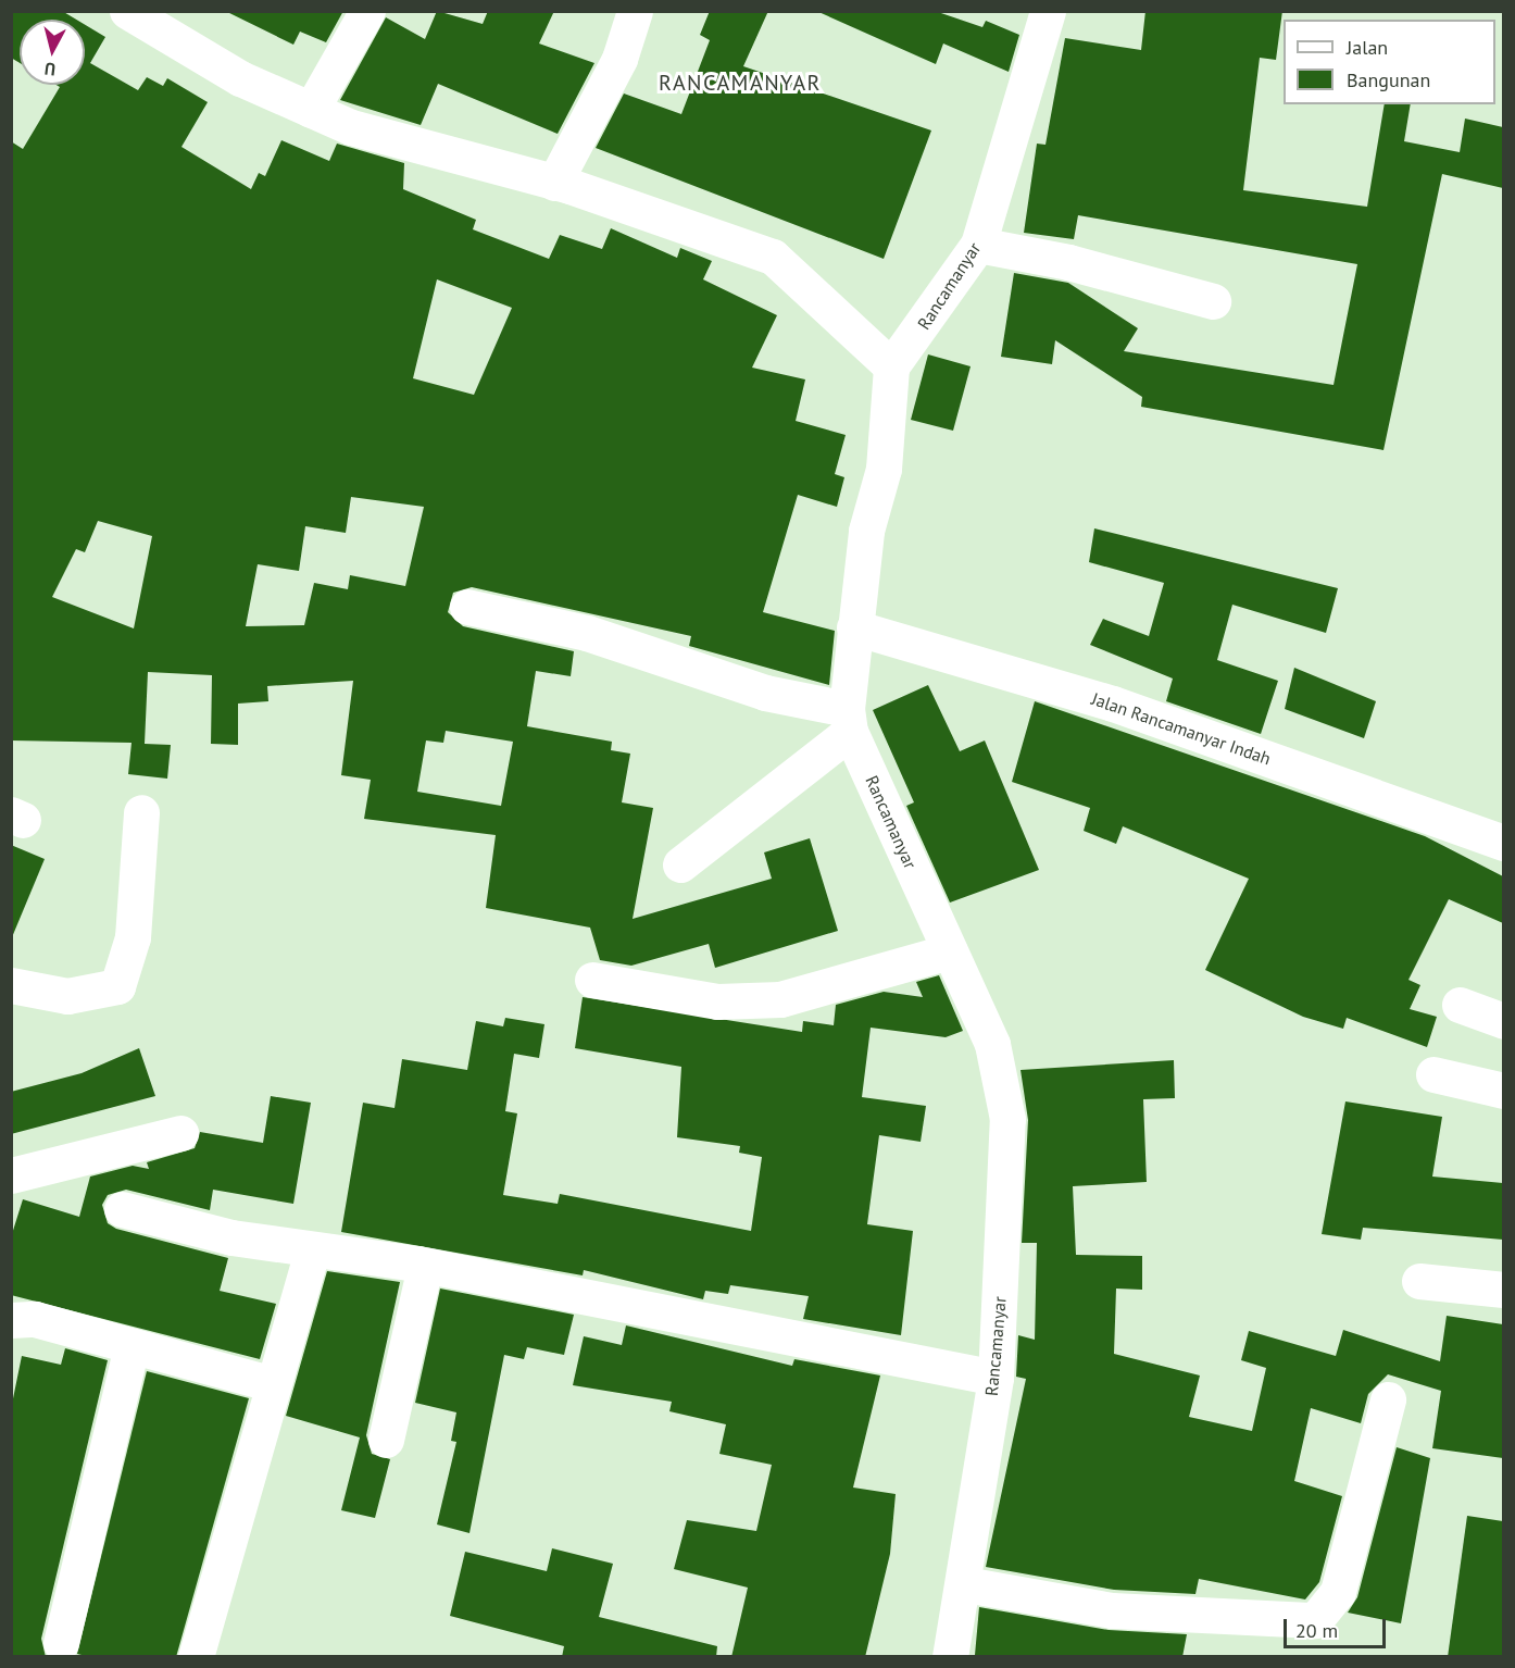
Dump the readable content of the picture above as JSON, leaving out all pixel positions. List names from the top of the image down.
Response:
{
  "streets": {
    "street": ["Rancamanyar", "Jalan Rancamanyar Indah"]
  },
  "crossings": [
    ["Rancamanyar", "Jalan Rancamanyar Indah"]
  ],
  "districts": ["RANCAMANYAR"],
  "legend": ["Jalan", "Bangunan"],
  "scale_bar": "20 m",
  "north": "bottom"
}
